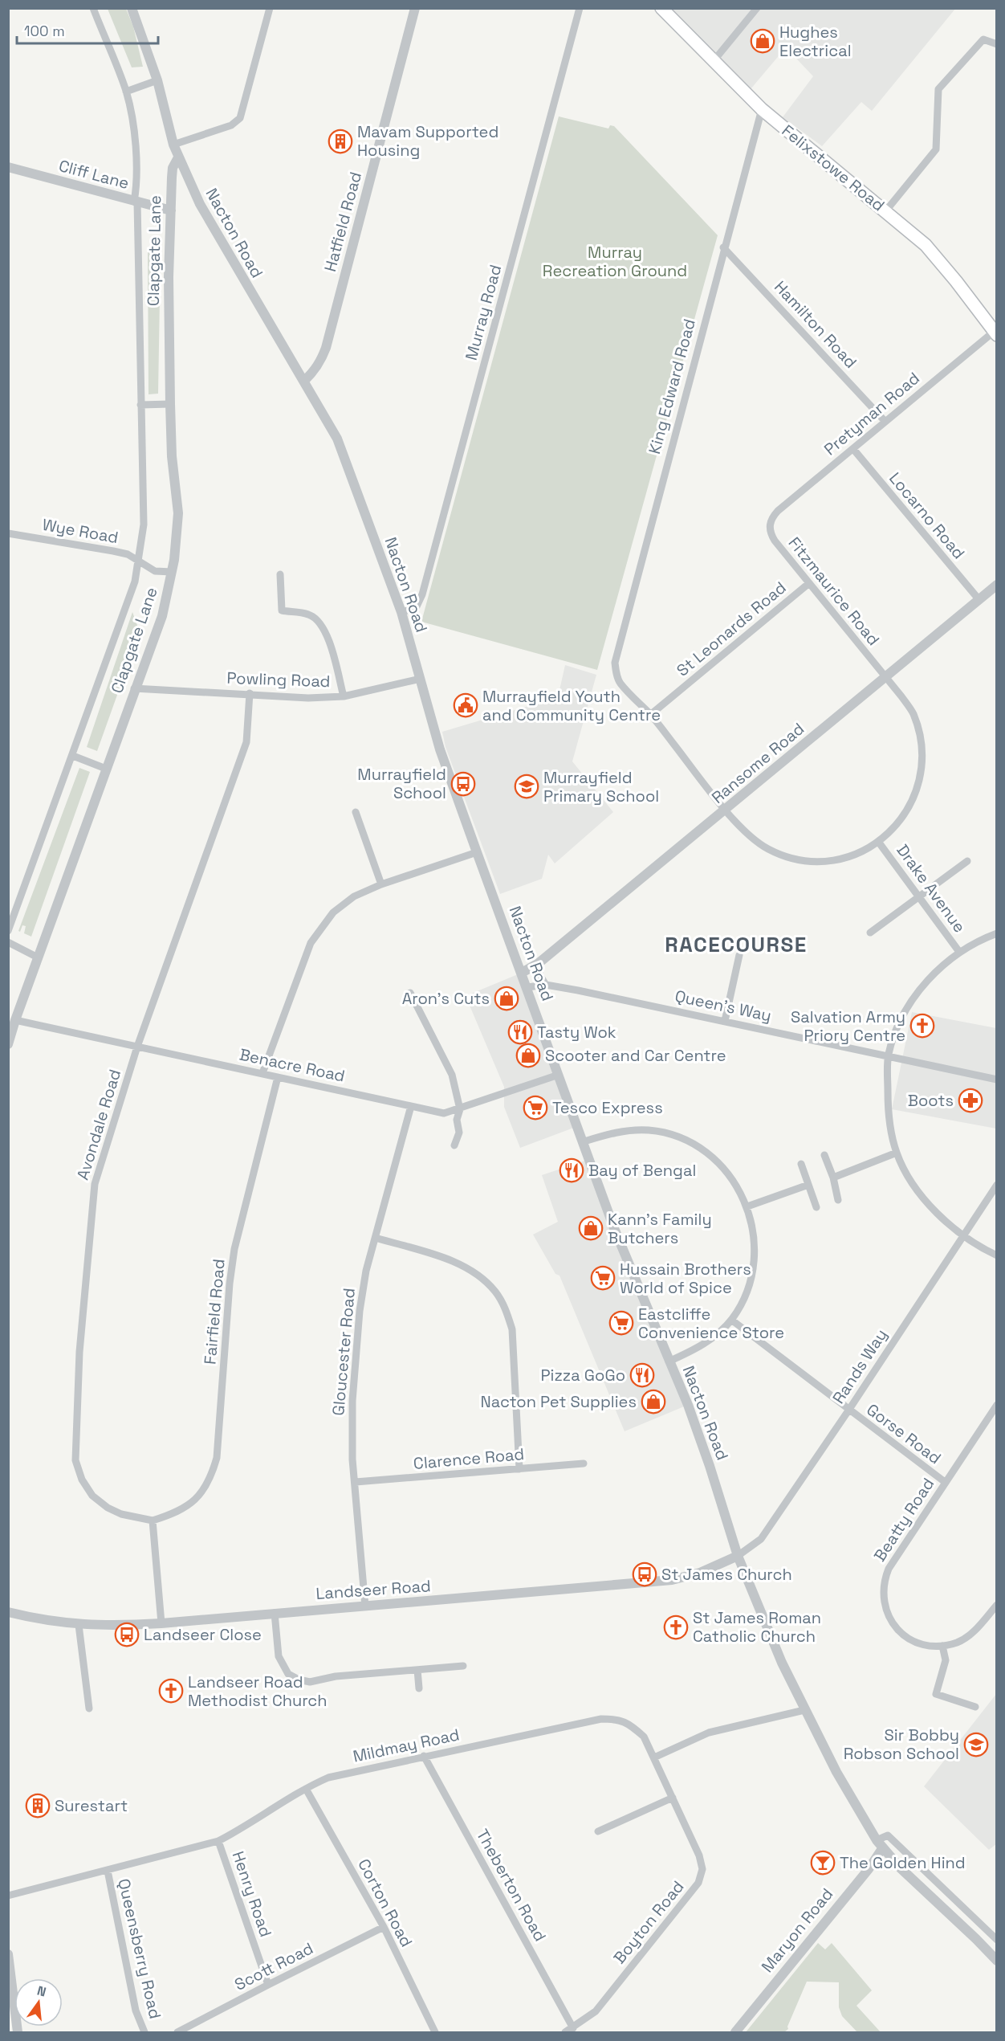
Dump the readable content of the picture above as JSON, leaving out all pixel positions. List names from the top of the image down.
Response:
{
  "streets": {
    "main road": ["Felixstowe Road"],
    "street": [
      "Cliff Lane",
      "Hatfield Road",
      "Nacton Road",
      "Clapgate Lane",
      "Murray Road",
      "Hamilton Road",
      "King Edward Road",
      "Pretyman Road",
      "Locarno Road",
      "Wye Road",
      "Fitzmaurice Road",
      "St Leonards Road",
      "Powling Road",
      "Ransome Road",
      "Drake Avenue",
      "Queen's Way",
      "Benacre Road",
      "Avondale Road",
      "Fairfield Road",
      "Gloucester Road",
      "Rands Way",
      "Gorse Road",
      "Clarence Road",
      "Beatty Road",
      "Landseer Road",
      "Mildmay Road",
      "Theberton Road",
      "Henry Road",
      "Corton Road",
      "Boyton Road",
      "Maryon Road",
      "Queensberry Road",
      "Scott Road"
    ]
  },
  "crossings": [
    ["Felixstowe Road", "King Edward Road"],
    ["Felixstowe Road", "Pretyman Road"],
    ["Cliff Lane", "Clapgate Lane"],
    ["Hatfield Road", "Nacton Road"],
    ["Nacton Road", "Clapgate Lane"],
    ["Nacton Road", "Murray Road"],
    ["Nacton Road", "Powling Road"],
    ["Nacton Road", "Ransome Road"],
    ["Nacton Road", "Queen's Way"],
    ["Nacton Road", "Benacre Road"],
    ["Nacton Road", "Rands Way"],
    ["Nacton Road", "Landseer Road"],
    ["Nacton Road", "Maryon Road"],
    ["Clapgate Lane", "Wye Road"],
    ["Clapgate Lane", "Powling Road"],
    ["Clapgate Lane", "Benacre Road"],
    ["Hamilton Road", "King Edward Road"],
    ["Hamilton Road", "Pretyman Road"],
    ["King Edward Road", "Fitzmaurice Road"],
    ["Pretyman Road", "Locarno Road"],
    ["Pretyman Road", "Fitzmaurice Road"],
    ["Locarno Road", "Ransome Road"],
    ["Fitzmaurice Road", "St Leonards Road"],
    ["Fitzmaurice Road", "Ransome Road"],
    ["Fitzmaurice Road", "Drake Avenue"],
    ["Powling Road", "Avondale Road"],
    ["Benacre Road", "Avondale Road"],
    ["Benacre Road", "Fairfield Road"],
    ["Benacre Road", "Gloucester Road"],
    ["Avondale Road", "Fairfield Road"],
    ["Gloucester Road", "Clarence Road"],
    ["Gloucester Road", "Landseer Road"],
    ["Rands Way", "Gorse Road"],
    ["Rands Way", "Landseer Road"],
    ["Gorse Road", "Beatty Road"],
    ["Mildmay Road", "Theberton Road"],
    ["Mildmay Road", "Henry Road"],
    ["Mildmay Road", "Corton Road"],
    ["Mildmay Road", "Boyton Road"],
    ["Mildmay Road", "Queensberry Road"],
    ["Theberton Road", "Boyton Road"],
    ["Henry Road", "Scott Road"],
    ["Corton Road", "Scott Road"]
  ],
  "districts": ["RACECOURSE"],
  "parks": ["Murray Recreation Ground"],
  "places": {
    "shop": [
      "Hughes Electrical",
      "Aron's Cuts",
      "Scooter and Car Centre",
      "Kann's Family Butchers",
      "Nacton Pet Supplies"
    ],
    "building": ["Mavam Supported Housing", "Surestart"],
    "public building": ["Murrayfield Youth and Community Centre"],
    "bus stop": ["Murrayfield School", "St James Church", "Landseer Close"],
    "school or university": ["Murrayfield Primary School", "Sir Bobby Robson School"],
    "church": ["Salvation Army Priory Centre", "St James Roman Catholic Church", "Landseer Road Methodist Church"],
    "restaurant": ["Tasty Wok", "Bay of Bengal", "Pizza GoGo"],
    "pharmacy": ["Boots"],
    "supermarket": ["Tesco Express", "Hussain Brothers World of Spice", "Eastcliffe Convenience Store"],
    "bar": ["The Golden Hind"]
  },
  "scale_bar": "100 m",
  "north": "top"
}
